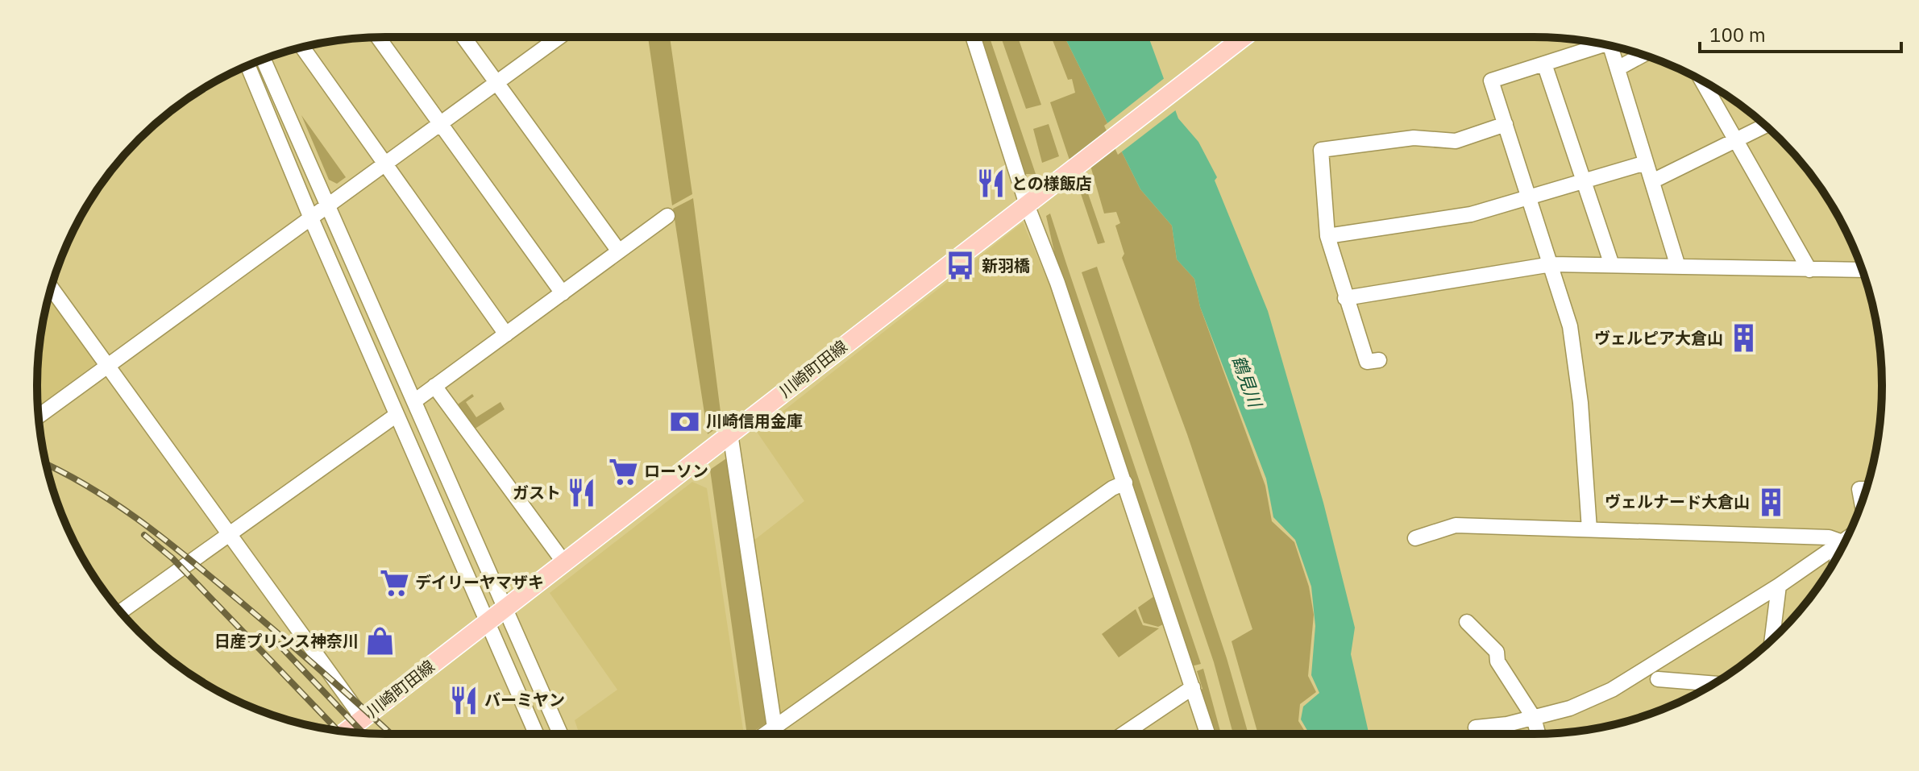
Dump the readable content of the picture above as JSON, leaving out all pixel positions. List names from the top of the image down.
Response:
{
  "streets": {
    "main road": ["川崎町田線"]
  },
  "water": ["鶴見川"],
  "places": {
    "restaurant": ["との様飯店", "ガスト", "バーミヤン"],
    "bus stop": ["新羽橋"],
    "building": ["ヴェルピア大倉山", "ヴェルナード大倉山"],
    "bank": ["川崎信用金庫"],
    "supermarket": ["ローソン", "デイリーヤマザキ"],
    "shop": ["日産プリンス神奈川"]
  },
  "scale_bar": "100 m"
}
